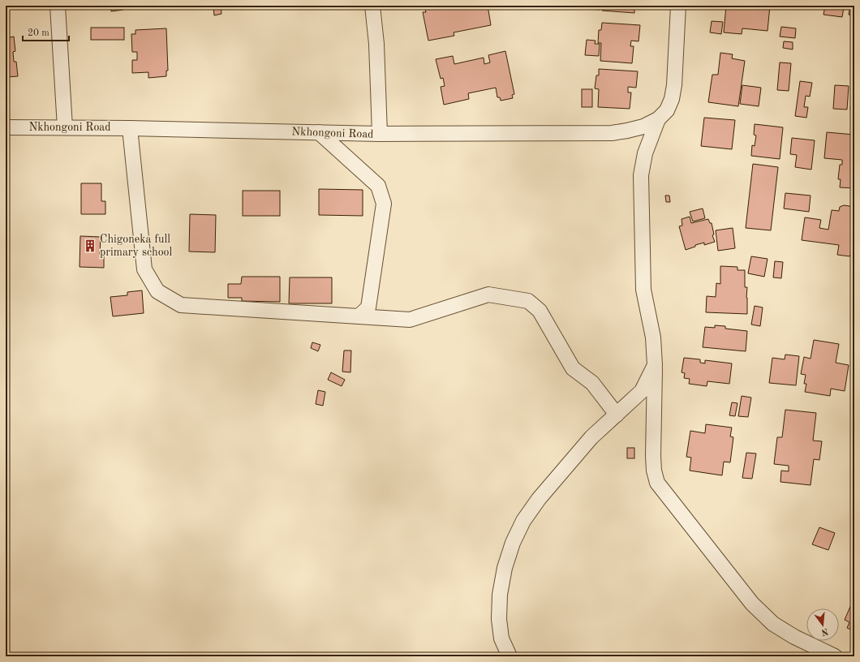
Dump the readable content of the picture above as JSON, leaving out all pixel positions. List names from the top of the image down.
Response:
{
  "streets": {
    "street": ["Nkhongoni Road"]
  },
  "places": {
    "building": ["Chigoneka full primary school"]
  },
  "scale_bar": "20 m",
  "north": "bottom"
}
